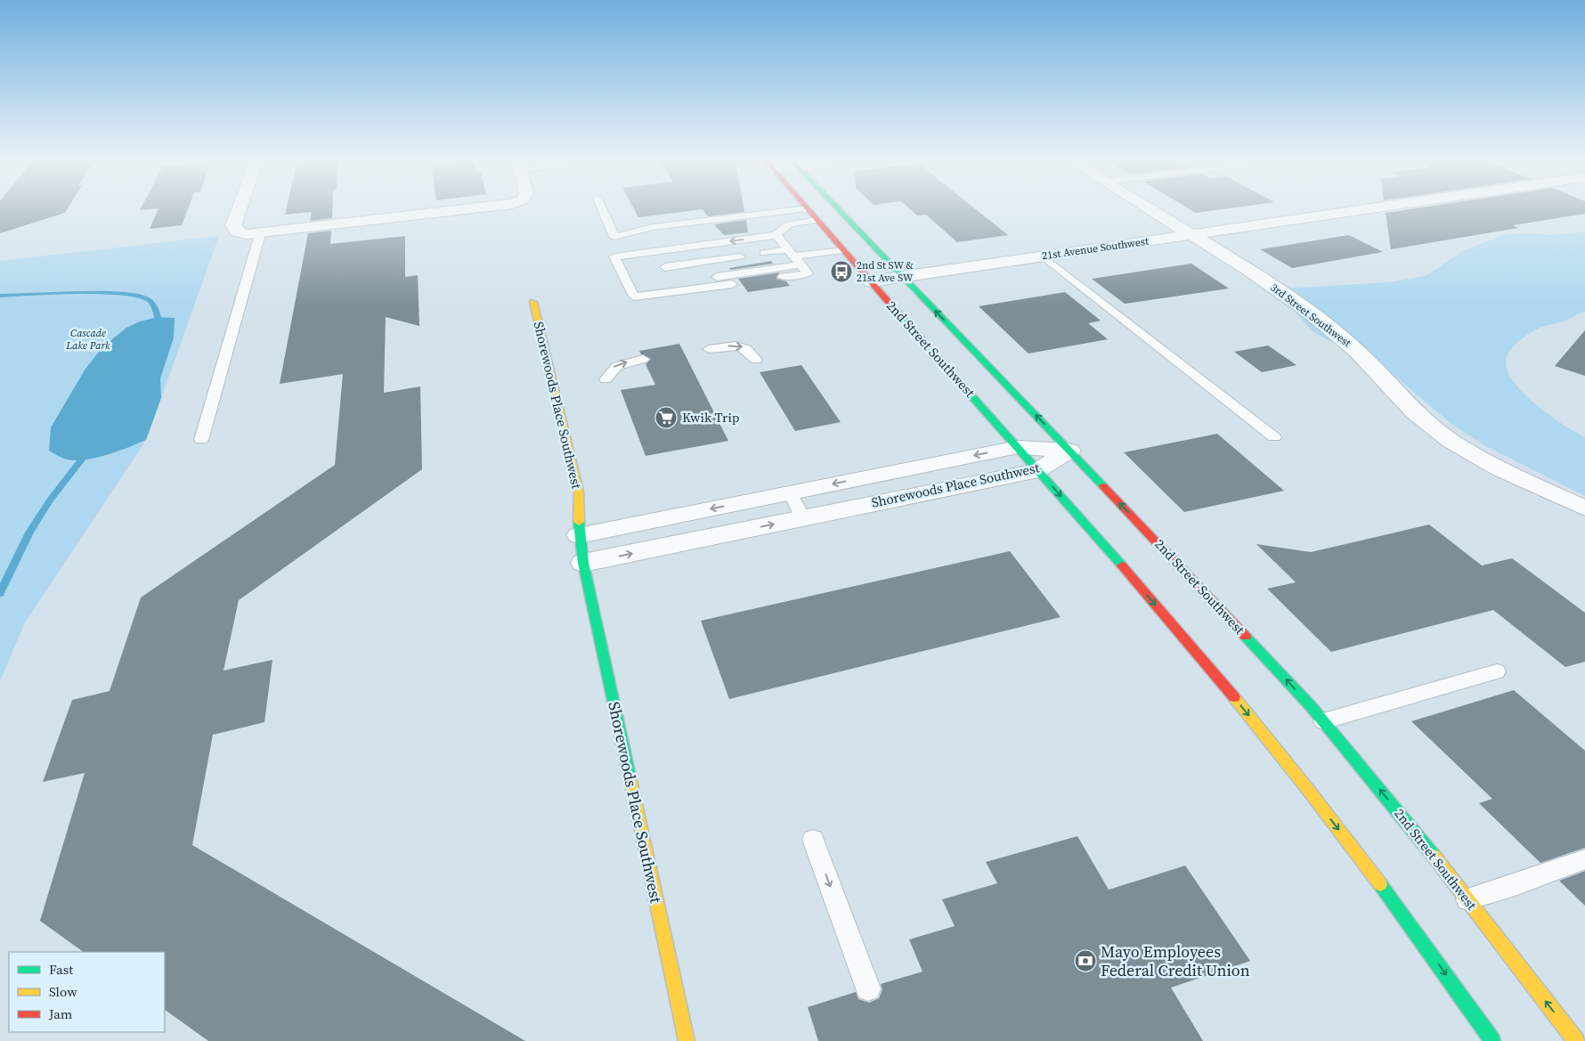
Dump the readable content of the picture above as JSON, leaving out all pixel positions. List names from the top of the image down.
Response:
{
  "streets": {
    "main road": ["2nd Street Southwest", "Shorewoods Place Southwest"],
    "street": ["21st Avenue Southwest", "3rd Street Southwest"]
  },
  "crossings": [
    ["21st Avenue Southwest", "3rd Street Southwest"],
    ["21st Avenue Southwest", "2nd Street Southwest"],
    ["2nd Street Southwest", "Shorewoods Place Southwest"]
  ],
  "parks": ["Cascade Lake Park"],
  "places": {
    "bus stop": ["2nd St SW & 21st Ave SW"],
    "supermarket": ["Kwik Trip"],
    "bank": ["Mayo Employees Federal Credit Union"]
  },
  "legend": ["Fast", "Slow", "Jam"]
}
